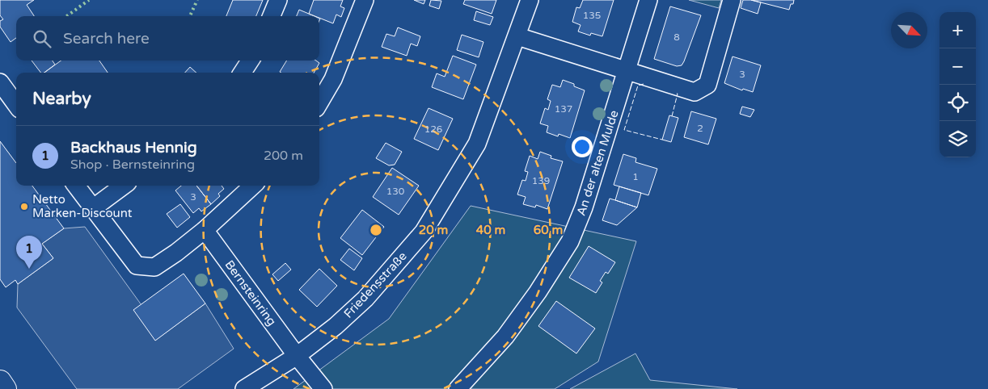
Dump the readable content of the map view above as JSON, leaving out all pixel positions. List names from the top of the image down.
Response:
{
  "streets": {
    "street": ["An der alten Mulde", "Friedensstraße", "Bernsteinring"]
  },
  "crossings": [
    ["Friedensstraße", "Bernsteinring"]
  ],
  "places": ["Netto Marken-Discount"],
  "house_numbers": [
    "135",
    "8",
    "3",
    "137",
    "2",
    "126",
    "1",
    "139",
    "130",
    "3"
  ],
  "north": "bottom right",
  "page": {
    "map_buttons": ["+", "−"],
    "search": "Search here",
    "heading": "Nearby",
    "list": [
      {
        "mark": "1",
        "name": "Backhaus Hennig",
        "note": "Shop · Bernsteinring",
        "value": "200 m"
      }
    ],
    "pins": "1"
  },
  "rings": ["20 m", "40 m", "60 m"]
}
